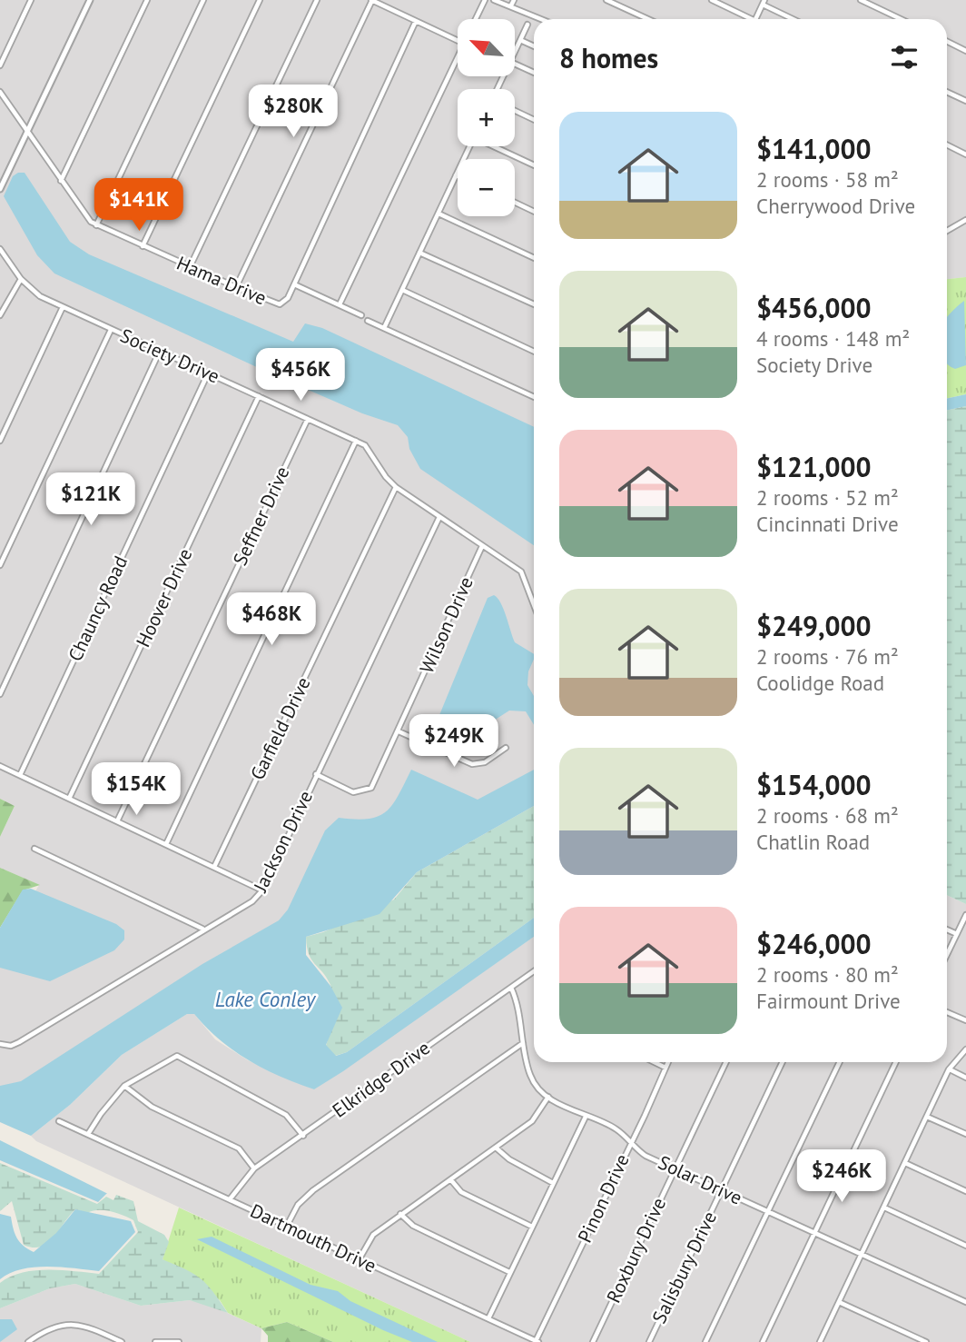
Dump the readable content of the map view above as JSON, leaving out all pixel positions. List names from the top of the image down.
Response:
{
  "streets": {
    "street": [
      "Hama Drive",
      "Society Drive",
      "Seffner Drive",
      "Hoover Drive",
      "Chauncy Road",
      "Wilson Drive",
      "Garfield Drive",
      "Jackson Drive",
      "Elkridge Drive",
      "Solar Drive",
      "Pinon Drive",
      "Dartmouth Drive",
      "Roxbury Drive",
      "Salisbury Drive"
    ]
  },
  "crossings": [
    ["Society Drive", "Seffner Drive"],
    ["Society Drive", "Hoover Drive"],
    ["Society Drive", "Chauncy Road"],
    ["Society Drive", "Wilson Drive"],
    ["Society Drive", "Garfield Drive"],
    ["Society Drive", "Jackson Drive"],
    ["Wilson Drive", "Jackson Drive"],
    ["Elkridge Drive", "Solar Drive"],
    ["Elkridge Drive", "Dartmouth Drive"],
    ["Solar Drive", "Pinon Drive"],
    ["Solar Drive", "Roxbury Drive"],
    ["Solar Drive", "Salisbury Drive"],
    ["Pinon Drive", "Dartmouth Drive"]
  ],
  "water": ["Lake Conley"],
  "north": "top left",
  "page": {
    "map_buttons": ["+", "−"],
    "heading": "8 homes",
    "price": [
      "$280K",
      "$141K",
      "$456K",
      "$121K",
      "$468K",
      "$249K",
      "$154K",
      "$246K"
    ],
    "list": [
      {
        "name": "$141,000",
        "note": "2 rooms · 58 m² · Cherrywood Drive"
      },
      {
        "name": "$456,000",
        "note": "4 rooms · 148 m² · Society Drive"
      },
      {
        "name": "$121,000",
        "note": "2 rooms · 52 m² · Cincinnati Drive"
      },
      {
        "name": "$249,000",
        "note": "2 rooms · 76 m² · Coolidge Road"
      },
      {
        "name": "$154,000",
        "note": "2 rooms · 68 m² · Chatlin Road"
      },
      {
        "name": "$246,000",
        "note": "2 rooms · 80 m² · Fairmount Drive"
      }
    ]
  }
}
